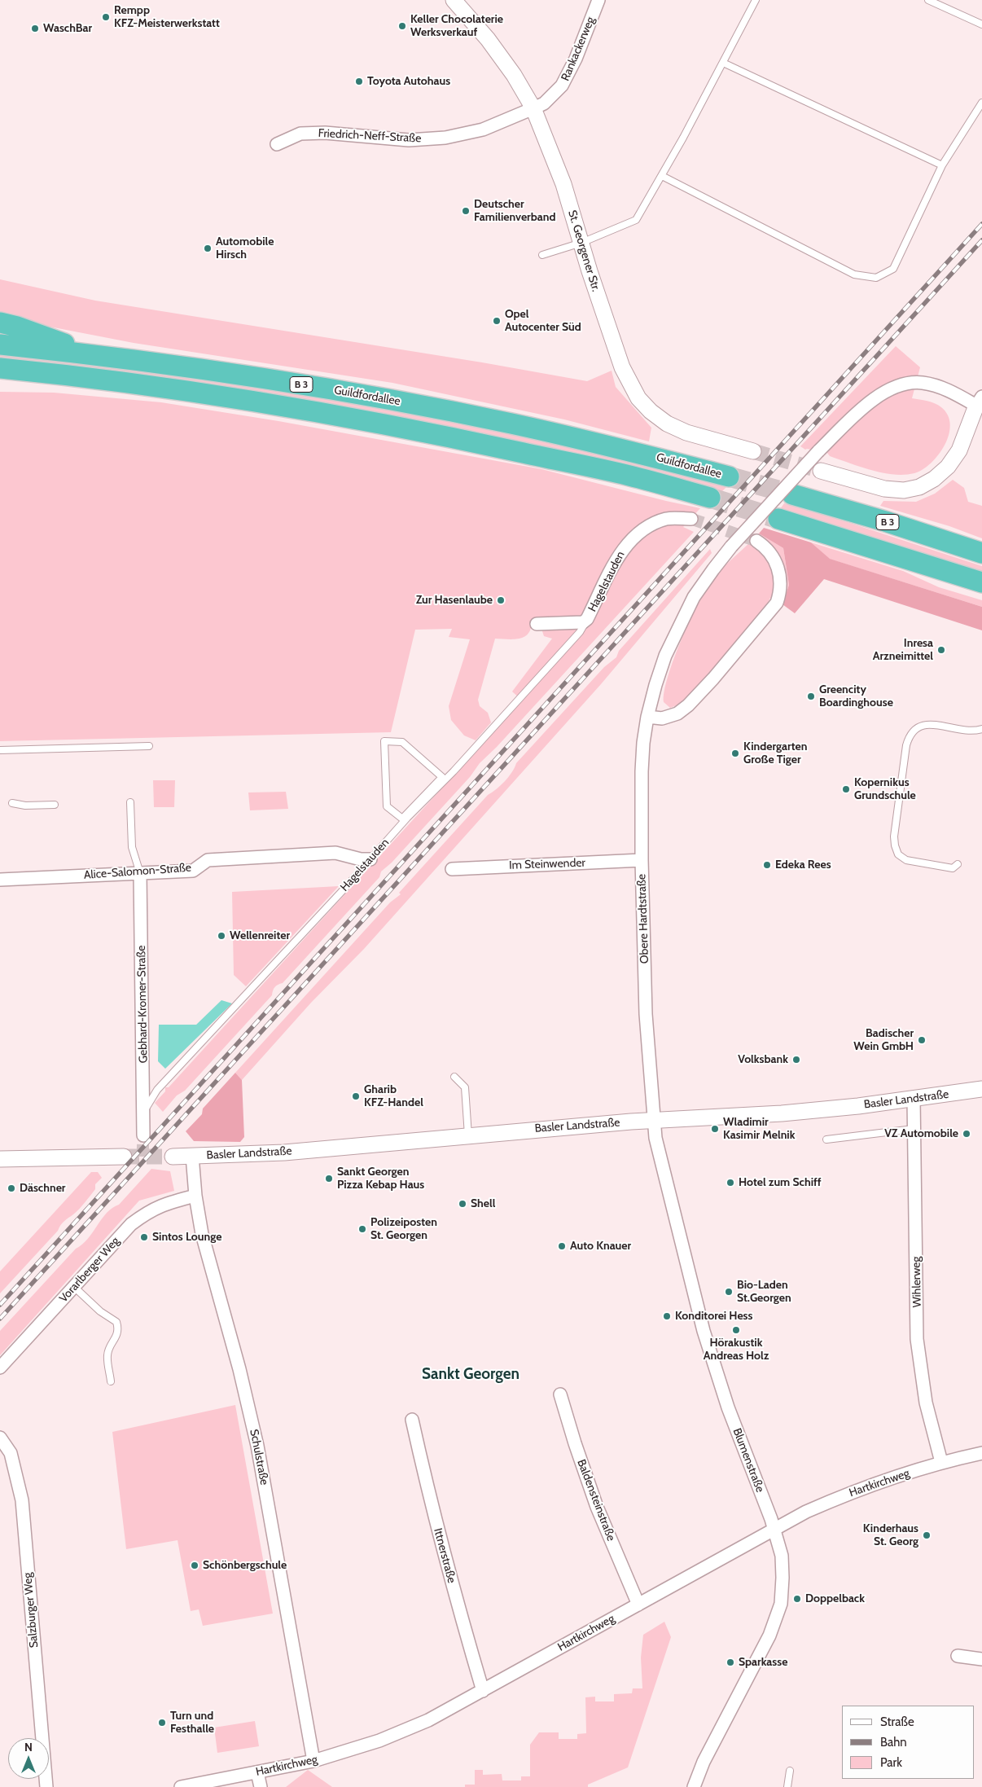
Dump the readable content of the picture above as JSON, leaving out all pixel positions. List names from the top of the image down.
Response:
{
  "streets": {
    "highway": ["B 3", "Guildfordallee"],
    "street": [
      "Rankackerweg",
      "Friedrich-Neff-Straße",
      "St. Georgener Str.",
      "Hagelstauden",
      "Im Steinwender",
      "Alice-Salomon-Straße",
      "Obere Hardtstraße",
      "Gebhard-Kromer-Straße",
      "Basler Landstraße",
      "Vorarlberger Weg",
      "Wihlerweg",
      "Schulstraße",
      "Blumenstraße",
      "Hartkirchweg",
      "Baldensteinstraße",
      "Ittnerstraße",
      "Salzburger Weg"
    ]
  },
  "crossings": [
    ["Rankackerweg", "Friedrich-Neff-Straße"],
    ["Rankackerweg", "St. Georgener Str."],
    ["Friedrich-Neff-Straße", "St. Georgener Str."],
    ["Hagelstauden", "Alice-Salomon-Straße"],
    ["Hagelstauden", "Gebhard-Kromer-Straße"],
    ["Im Steinwender", "Obere Hardtstraße"],
    ["Alice-Salomon-Straße", "Gebhard-Kromer-Straße"],
    ["Obere Hardtstraße", "Basler Landstraße"],
    ["Obere Hardtstraße", "Blumenstraße"],
    ["Basler Landstraße", "Wihlerweg"],
    ["Basler Landstraße", "Schulstraße"],
    ["Basler Landstraße", "Blumenstraße"],
    ["Vorarlberger Weg", "Schulstraße"],
    ["Wihlerweg", "Hartkirchweg"],
    ["Schulstraße", "Hartkirchweg"],
    ["Blumenstraße", "Hartkirchweg"],
    ["Hartkirchweg", "Baldensteinstraße"],
    ["Hartkirchweg", "Ittnerstraße"]
  ],
  "districts": ["Sankt Georgen"],
  "places": [
    "Rempp KFZ-Meisterwerkstatt",
    "Keller Chocolaterie Werksverkauf",
    "WaschBar",
    "Toyota Autohaus",
    "Deutscher Familienverband",
    "Automobile Hirsch",
    "Opel Autocenter Süd",
    "Zur Hasenlaube",
    "Inresa Arzneimittel",
    "Greencity Boardinghouse",
    "Kindergarten Große Tiger",
    "Kopernikus Grundschule",
    "Edeka Rees",
    "Wellenreiter",
    "Badischer Wein GmbH",
    "Volksbank",
    "Gharib KFZ-Handel",
    "Wladimir Kasimir Melnik",
    "VZ Automobile",
    "Sankt Georgen Pizza Kebap Haus",
    "Hotel zum Schiff",
    "Däschner",
    "Shell",
    "Polizeiposten St. Georgen",
    "Sintos Lounge",
    "Auto Knauer",
    "Bio-Laden St.Georgen",
    "Konditorei Hess",
    "Hörakustik Andreas Holz",
    "Kinderhaus St. Georg",
    "Schönbergschule",
    "Doppelback",
    "Sparkasse",
    "Turn und Festhalle"
  ],
  "legend": ["Straße", "Bahn", "Park"],
  "north": "top"
}
